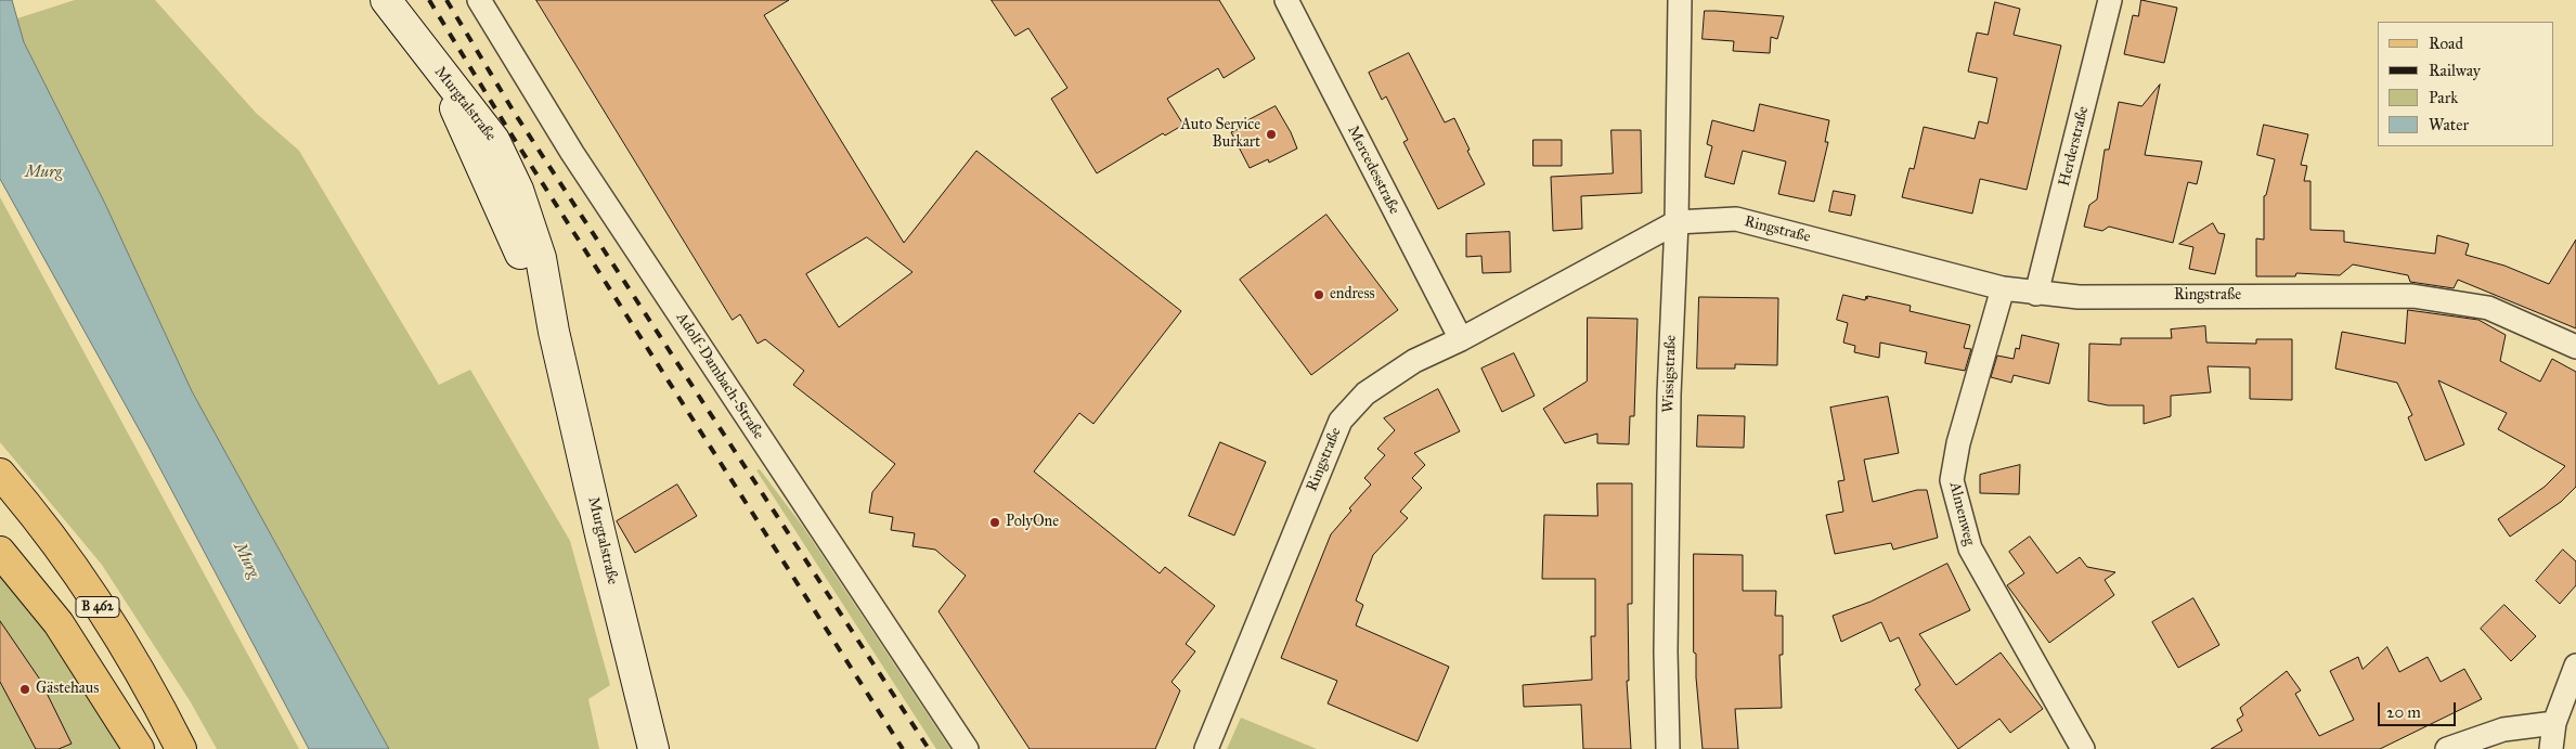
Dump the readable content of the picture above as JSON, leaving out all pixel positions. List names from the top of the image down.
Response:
{
  "streets": {
    "main road": ["B 462"],
    "street": [
      "Murgtalstraße",
      "Herderstraße",
      "Mercedesstraße",
      "Ringstraße",
      "Wissigstraße",
      "Adolf-Dambach-Straße",
      "Almenweg"
    ]
  },
  "crossings": [
    ["Herderstraße", "Ringstraße"],
    ["Mercedesstraße", "Ringstraße"],
    ["Ringstraße", "Wissigstraße"],
    ["Ringstraße", "Almenweg"]
  ],
  "water": ["Murg"],
  "places": [
    "Auto Service Burkart",
    "endress",
    "PolyOne",
    "Gästehaus"
  ],
  "legend": [
    "Road",
    "Railway",
    "Park",
    "Water"
  ],
  "scale_bar": "20 m"
}
